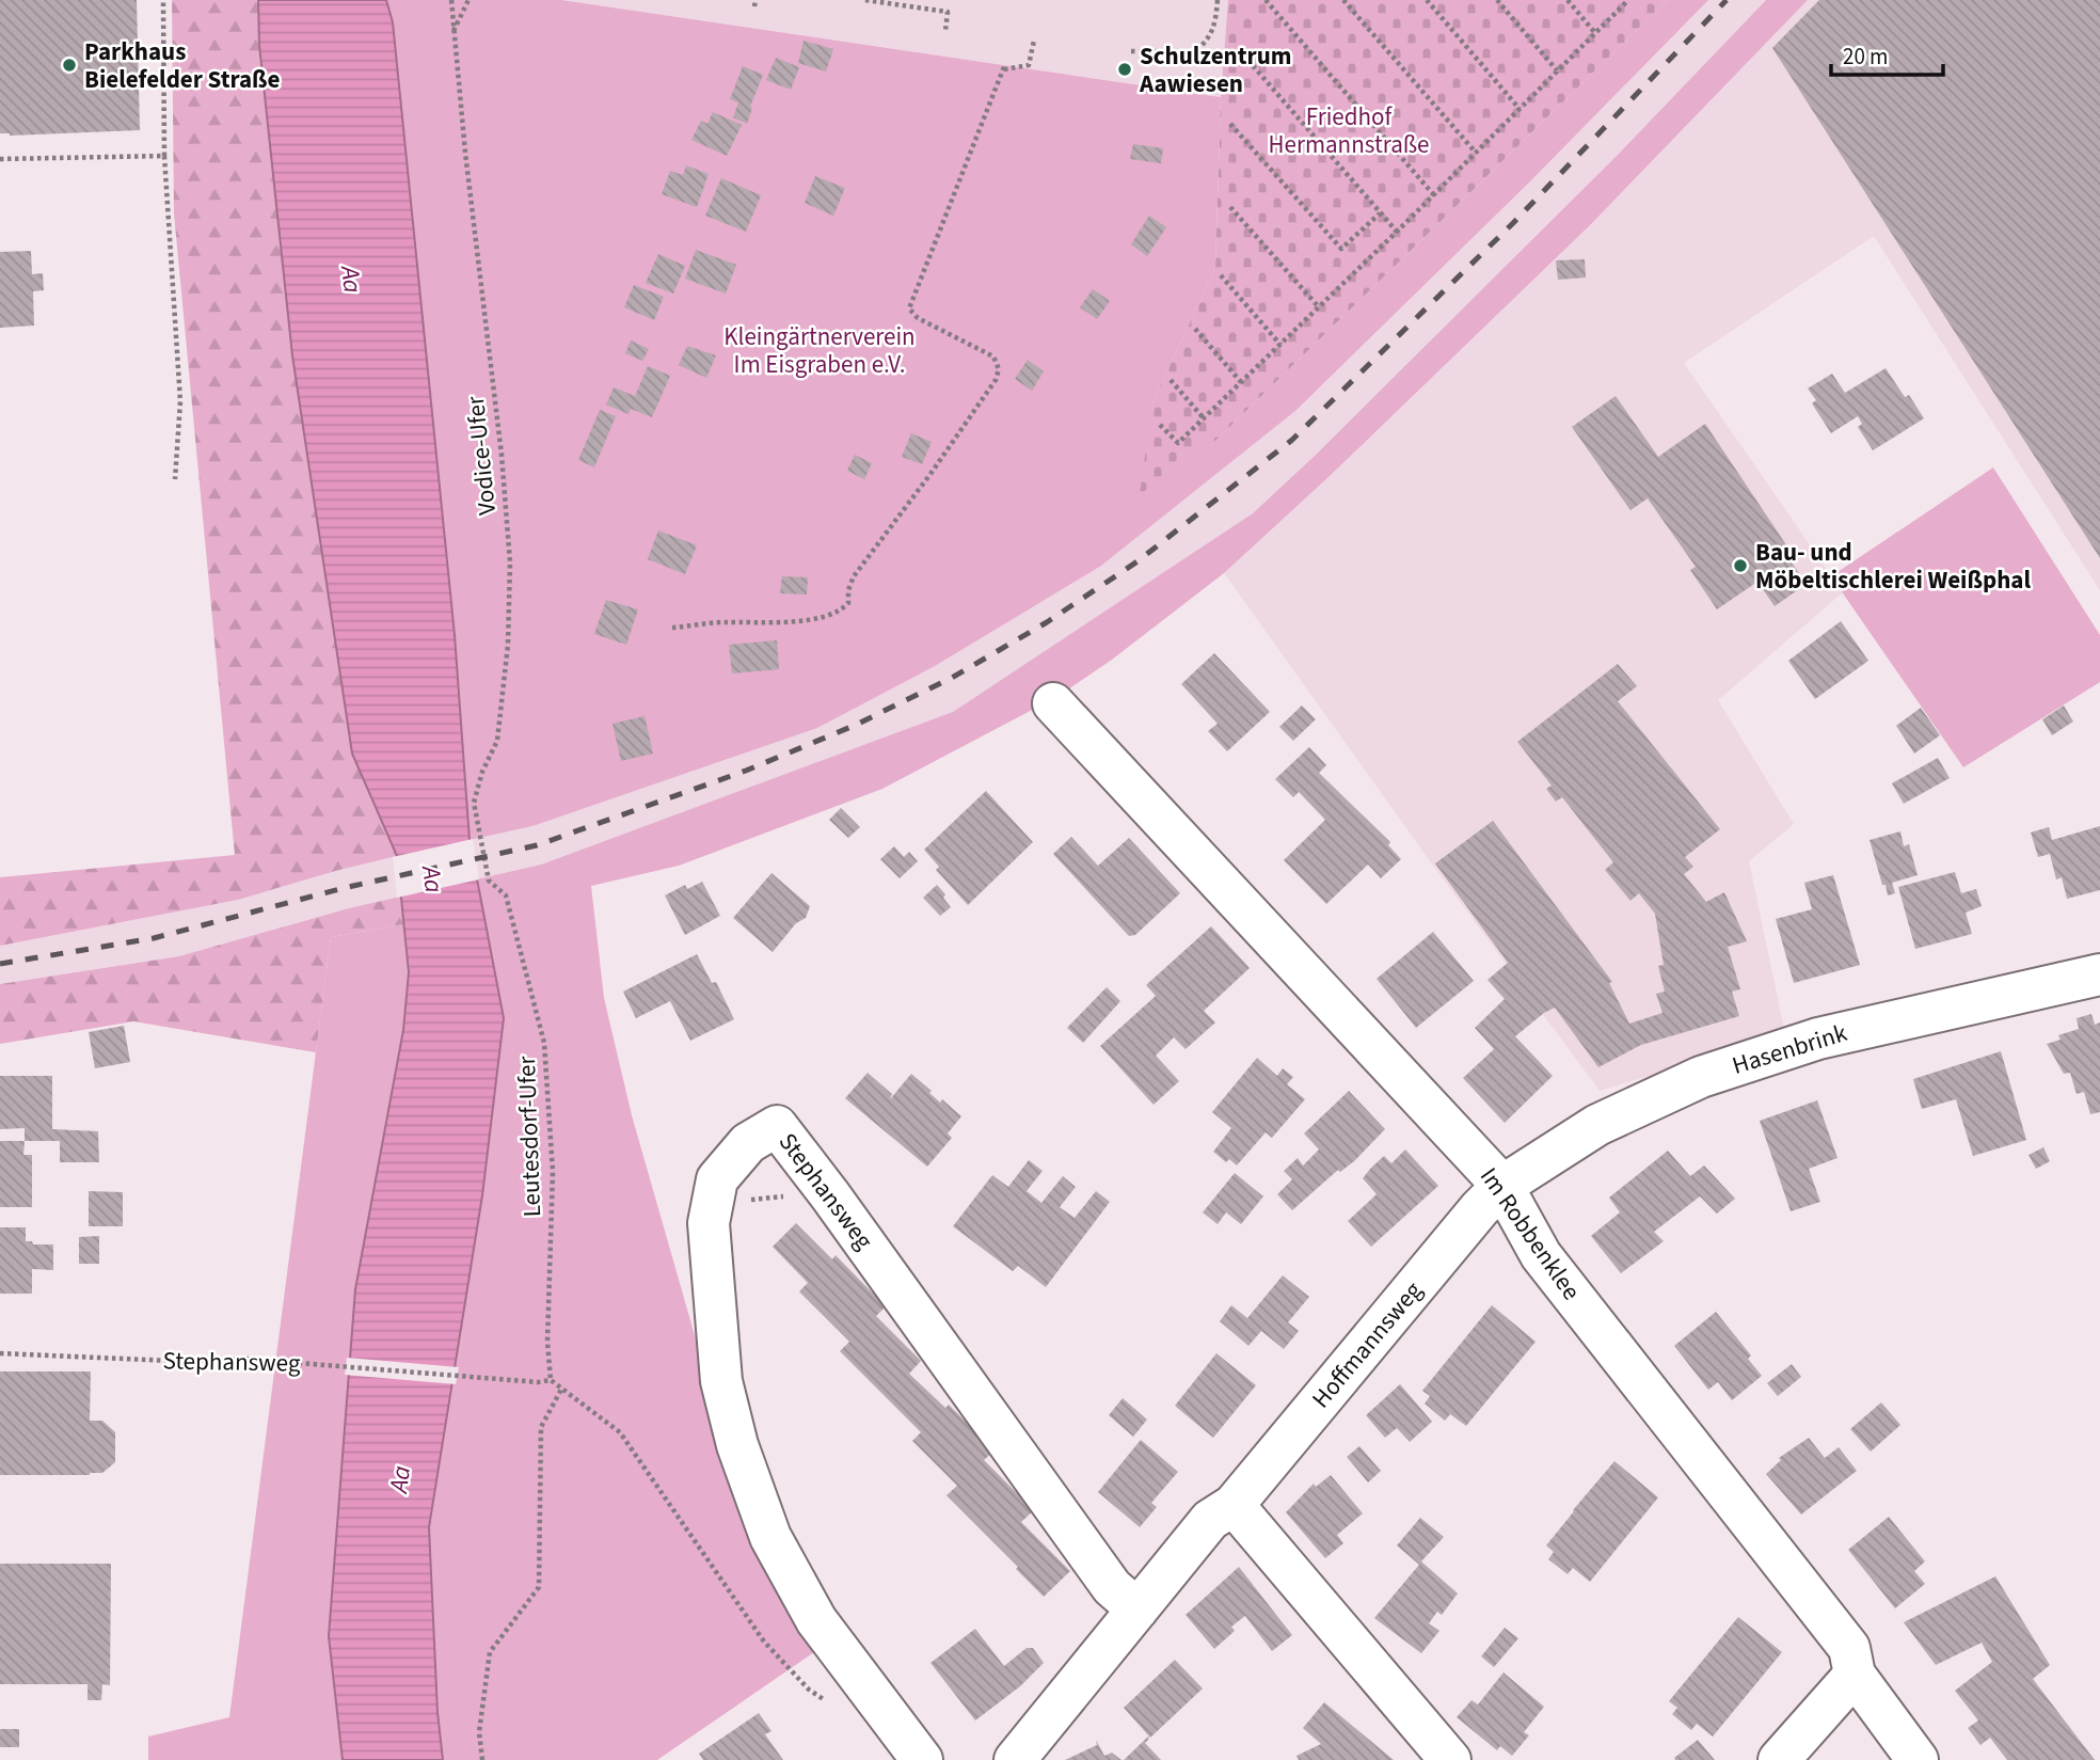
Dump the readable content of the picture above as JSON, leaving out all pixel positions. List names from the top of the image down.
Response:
{
  "streets": {
    "street": [
      "Hasenbrink",
      "Stephansweg",
      "Im Robbenklee",
      "Hoffmannsweg"
    ],
    "path": ["Vodice-Ufer", "Leutesdorf-Ufer"]
  },
  "crossings": [
    ["Vodice-Ufer", "Leutesdorf-Ufer"],
    ["Hasenbrink", "Im Robbenklee"],
    ["Hasenbrink", "Hoffmannsweg"],
    ["Leutesdorf-Ufer", "Stephansweg"],
    ["Stephansweg", "Hoffmannsweg"],
    ["Im Robbenklee", "Hoffmannsweg"]
  ],
  "water": ["Aa"],
  "parks": ["Friedhof Hermannstraße", "Kleingärtnerverein Im Eisgraben e.V."],
  "places": ["Parkhaus Bielefelder Straße", "Schulzentrum Aawiesen", "Bau- und Möbeltischlerei Weißphal"],
  "scale_bar": "20 m"
}
